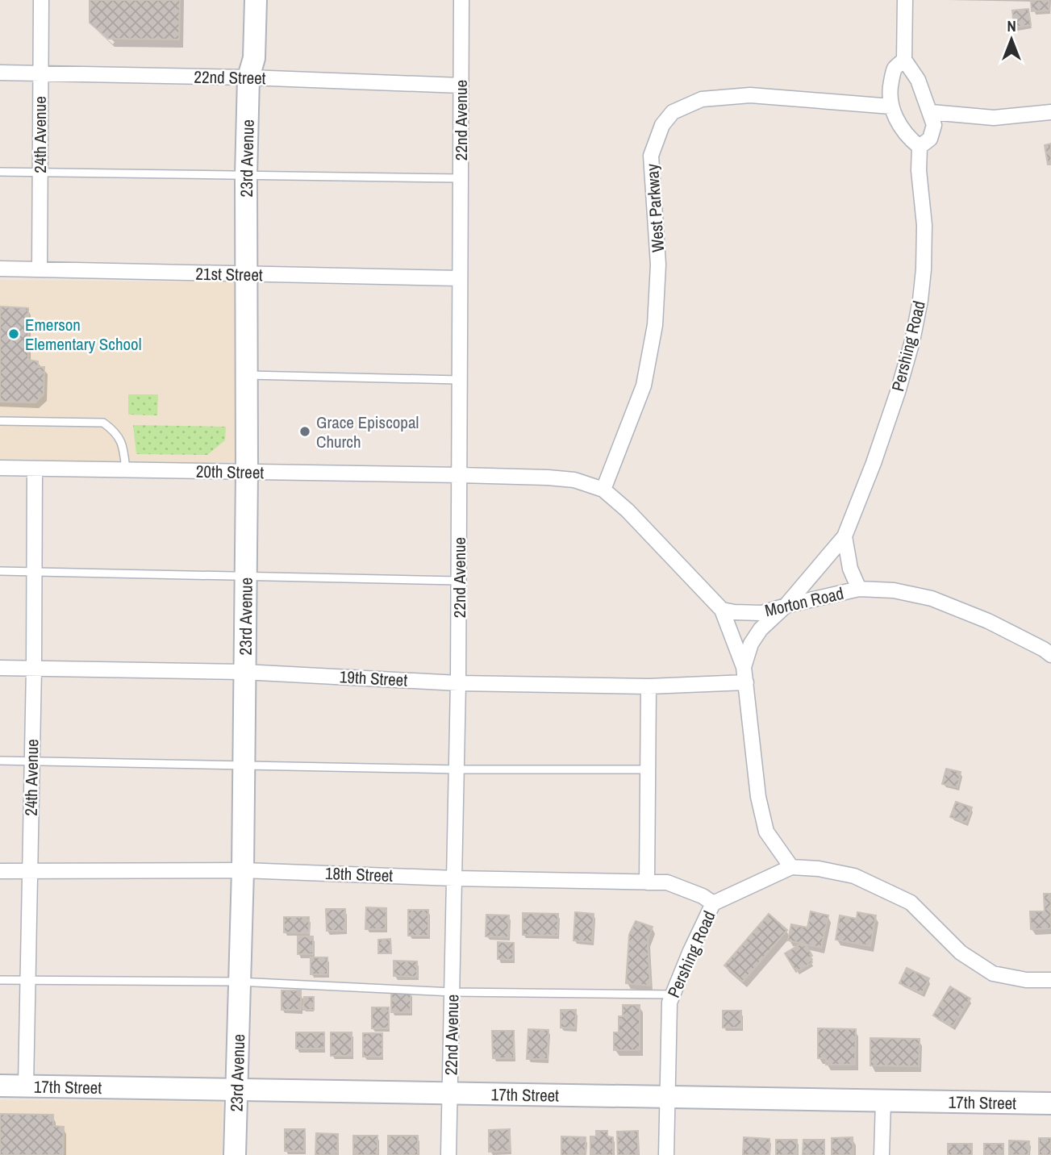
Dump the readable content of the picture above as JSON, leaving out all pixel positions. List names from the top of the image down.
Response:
{
  "streets": {
    "main road": ["23rd Avenue", "17th Street"],
    "street": [
      "22nd Street",
      "22nd Avenue",
      "24th Avenue",
      "West Parkway",
      "21st Street",
      "Pershing Road",
      "20th Street",
      "Morton Road",
      "19th Street",
      "18th Street"
    ]
  },
  "crossings": [
    ["22nd Street", "22nd Avenue"],
    ["22nd Street", "24th Avenue"],
    ["22nd Street", "23rd Avenue"],
    ["22nd Avenue", "21st Street"],
    ["22nd Avenue", "20th Street"],
    ["22nd Avenue", "19th Street"],
    ["22nd Avenue", "18th Street"],
    ["22nd Avenue", "17th Street"],
    ["24th Avenue", "21st Street"],
    ["24th Avenue", "20th Street"],
    ["24th Avenue", "19th Street"],
    ["24th Avenue", "18th Street"],
    ["24th Avenue", "17th Street"],
    ["23rd Avenue", "21st Street"],
    ["23rd Avenue", "20th Street"],
    ["23rd Avenue", "19th Street"],
    ["23rd Avenue", "18th Street"],
    ["23rd Avenue", "17th Street"],
    ["Pershing Road", "Morton Road"],
    ["Pershing Road", "19th Street"],
    ["Pershing Road", "18th Street"],
    ["Pershing Road", "17th Street"]
  ],
  "places": ["Emerson Elementary School", "Grace Episcopal Church"],
  "north": "top"
}
